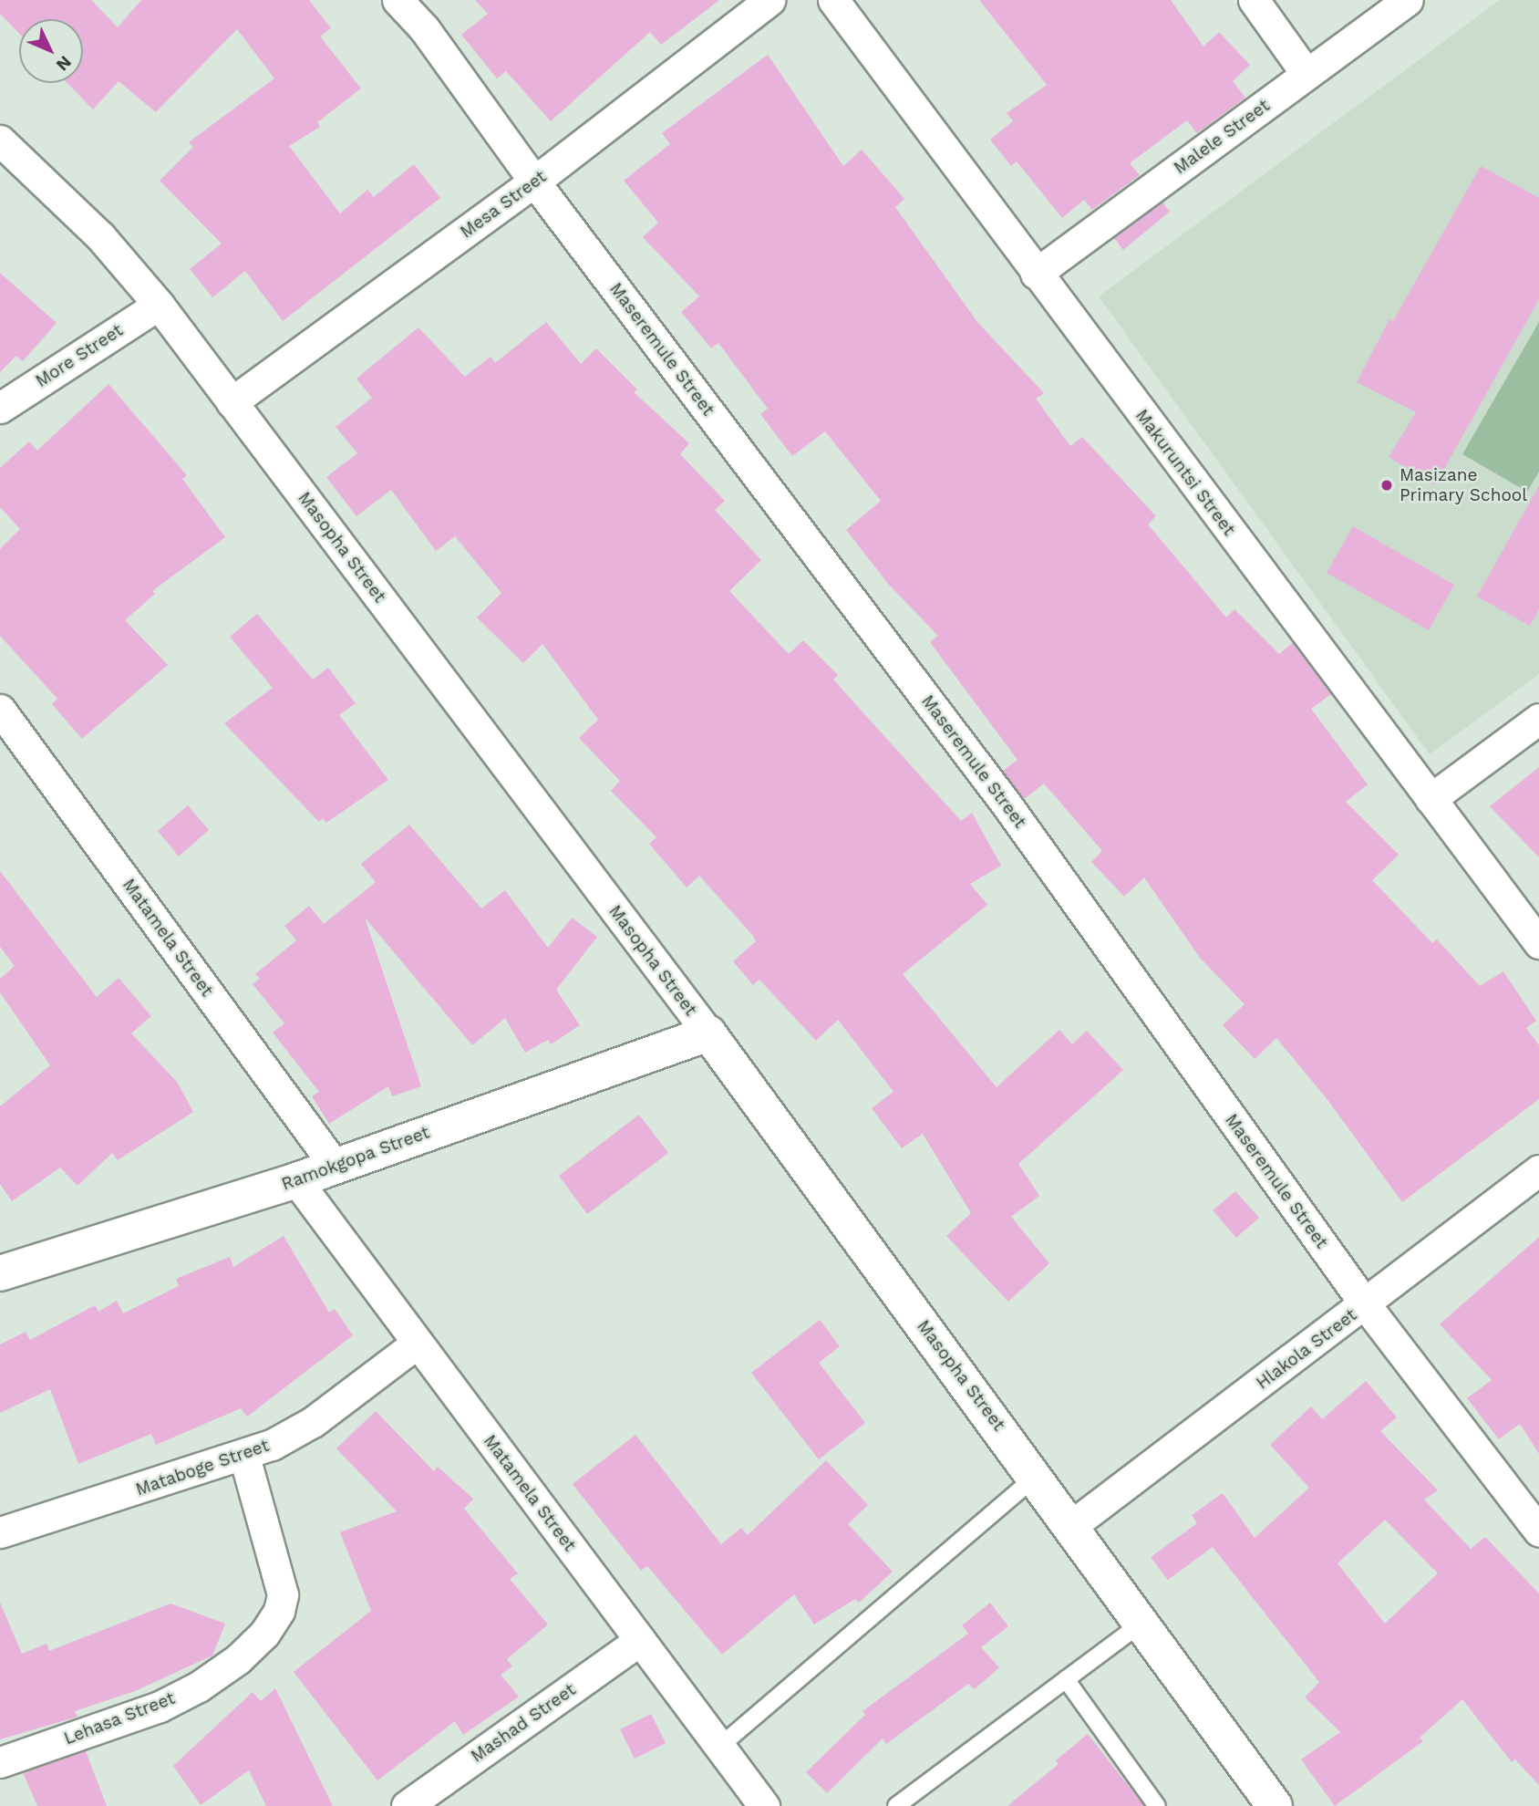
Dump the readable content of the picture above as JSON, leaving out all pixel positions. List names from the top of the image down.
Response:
{
  "streets": {
    "street": [
      "Malele Street",
      "Mesa Street",
      "Maseremule Street",
      "More Street",
      "Makuruntsi Street",
      "Masopha Street",
      "Matamela Street",
      "Ramokgopa Street",
      "Hlakola Street",
      "Mataboge Street",
      "Lehasa Street",
      "Mashad Street"
    ]
  },
  "crossings": [
    ["Malele Street", "Makuruntsi Street"],
    ["Mesa Street", "Maseremule Street"],
    ["Mesa Street", "Masopha Street"],
    ["Maseremule Street", "Hlakola Street"],
    ["More Street", "Masopha Street"],
    ["Masopha Street", "Ramokgopa Street"],
    ["Masopha Street", "Hlakola Street"],
    ["Matamela Street", "Ramokgopa Street"],
    ["Matamela Street", "Mataboge Street"],
    ["Matamela Street", "Mashad Street"],
    ["Mataboge Street", "Lehasa Street"]
  ],
  "places": ["Masizane Primary School"],
  "north": "bottom right"
}
